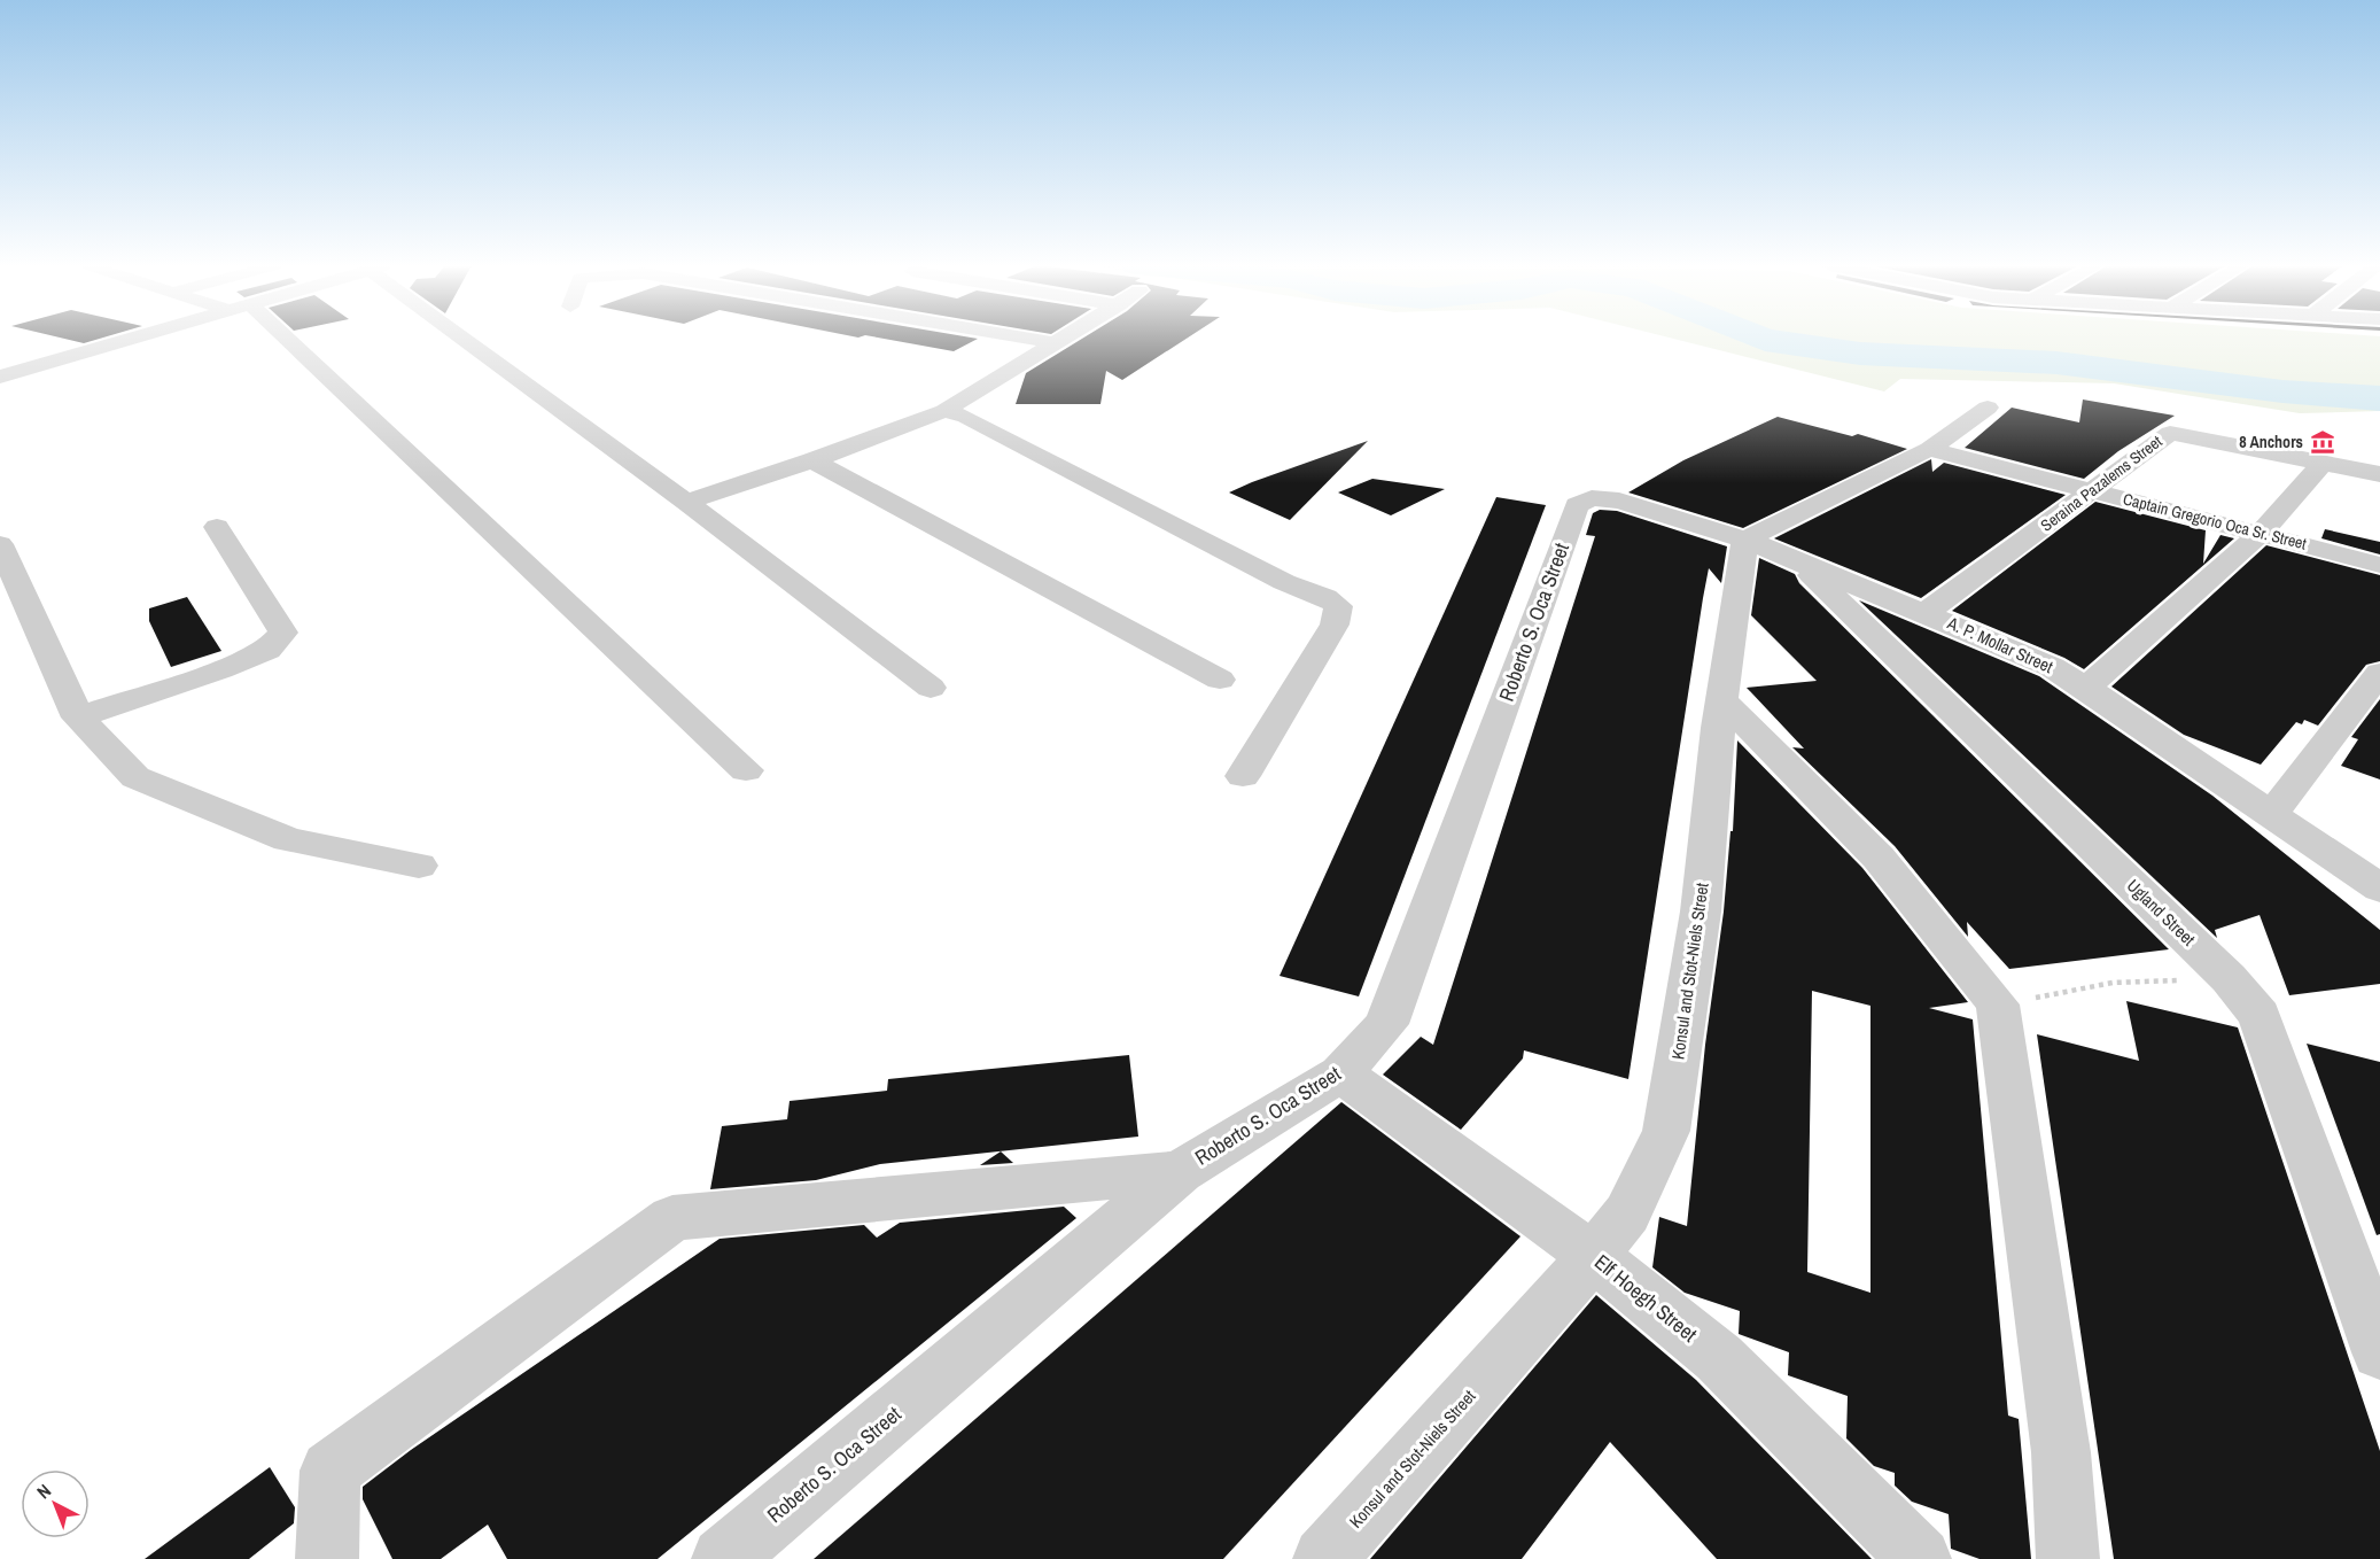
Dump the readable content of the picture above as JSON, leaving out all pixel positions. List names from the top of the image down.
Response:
{
  "streets": {
    "street": [
      "Seraina Pazalems Street",
      "Captain Gregorio Oca Sr. Street",
      "Roberto S. Oca Street",
      "A. P. Mollar Street",
      "Ugland Street",
      "Konsul and Stot-Niels Street",
      "Elf Hoegh Street"
    ]
  },
  "crossings": [
    ["Seraina Pazalems Street", "Captain Gregorio Oca Sr. Street"],
    ["Seraina Pazalems Street", "A. P. Mollar Street"],
    ["Roberto S. Oca Street", "A. P. Mollar Street"],
    ["Roberto S. Oca Street", "Elf Hoegh Street"],
    ["A. P. Mollar Street", "Ugland Street"],
    ["A. P. Mollar Street", "Konsul and Stot-Niels Street"],
    ["Konsul and Stot-Niels Street", "Elf Hoegh Street"]
  ],
  "places": {
    "museum": ["8 Anchors"]
  },
  "north": "top left"
}
